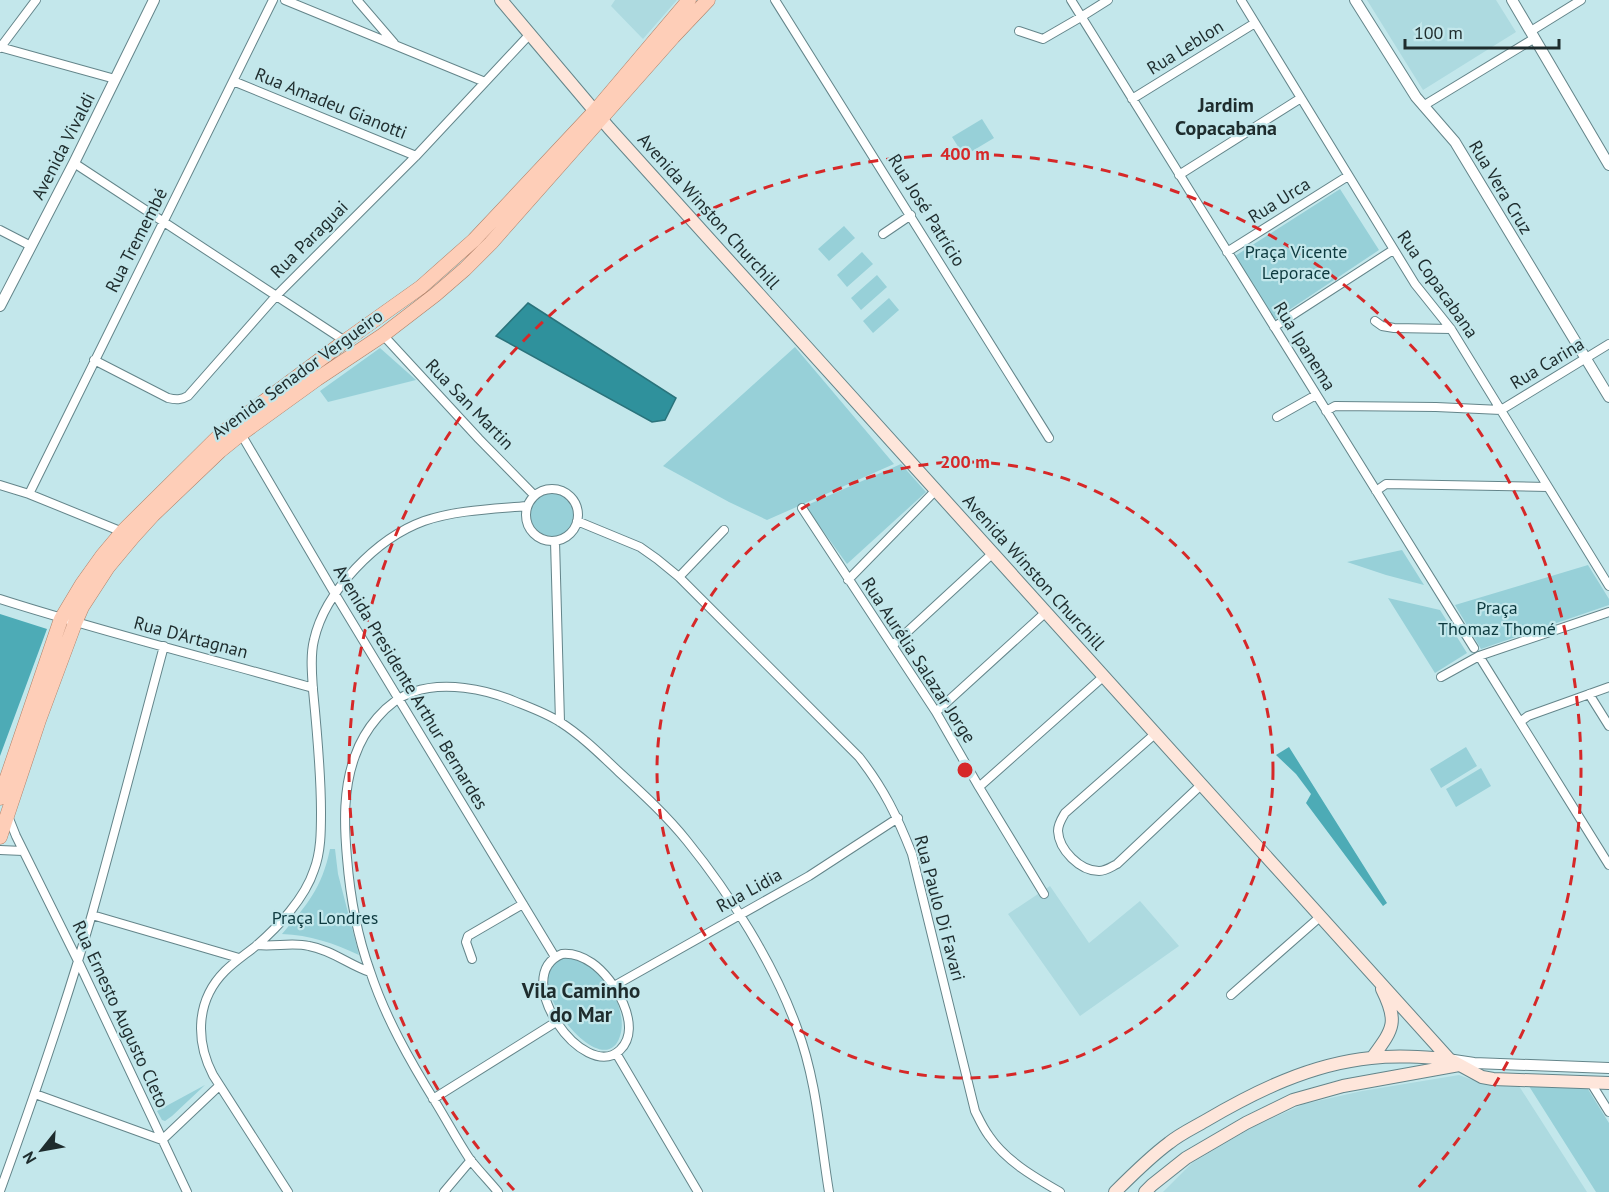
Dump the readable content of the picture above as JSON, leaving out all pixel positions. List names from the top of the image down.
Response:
{
  "streets": {
    "main road": ["Avenida Winston Churchill", "Avenida Senador Vergueiro"],
    "street": [
      "Rua Leblon",
      "Rua Amadeu Gianotti",
      "Avenida Vivaldi",
      "Rua Vera Cruz",
      "Rua Urca",
      "Rua José Patrício",
      "Rua Paraguai",
      "Rua Tremembé",
      "Rua Copacabana",
      "Rua Ipanema",
      "Rua Carina",
      "Rua San Martin",
      "Rua D'Artagnan",
      "Rua Aurélia Salazar Jorge",
      "Avenida Presidente Arthur Bernardes",
      "Rua Lidia",
      "Rua Paulo Di Favari",
      "Rua Ernesto Augusto Cleto"
    ]
  },
  "crossings": [
    ["Rua Leblon", "Rua Copacabana"],
    ["Rua Leblon", "Rua Ipanema"],
    ["Rua Amadeu Gianotti", "Rua Paraguai"],
    ["Rua Amadeu Gianotti", "Rua Tremembé"],
    ["Rua Vera Cruz", "Rua Carina"],
    ["Rua Urca", "Rua Copacabana"],
    ["Rua Urca", "Rua Ipanema"],
    ["Avenida Winston Churchill", "Rua Paraguai"],
    ["Avenida Winston Churchill", "Avenida Senador Vergueiro"],
    ["Rua Paraguai", "Rua Tremembé"],
    ["Rua Copacabana", "Rua Carina"],
    ["Avenida Senador Vergueiro", "Rua San Martin"],
    ["Avenida Senador Vergueiro", "Rua D'Artagnan"],
    ["Avenida Senador Vergueiro", "Avenida Presidente Arthur Bernardes"],
    ["Avenida Senador Vergueiro", "Rua Ernesto Augusto Cleto"],
    ["Rua San Martin", "Rua Paulo Di Favari"],
    ["Avenida Presidente Arthur Bernardes", "Rua Lidia"],
    ["Rua Lidia", "Rua Paulo Di Favari"]
  ],
  "districts": ["Jardim Copacabana", "Vila Caminho do Mar"],
  "parks": ["Praça Vicente Leporace", "Praça Thomaz Thomé", "Praça Londres"],
  "scale_bar": "100 m",
  "north": "bottom left",
  "rings": ["400 m", "200 m"]
}
